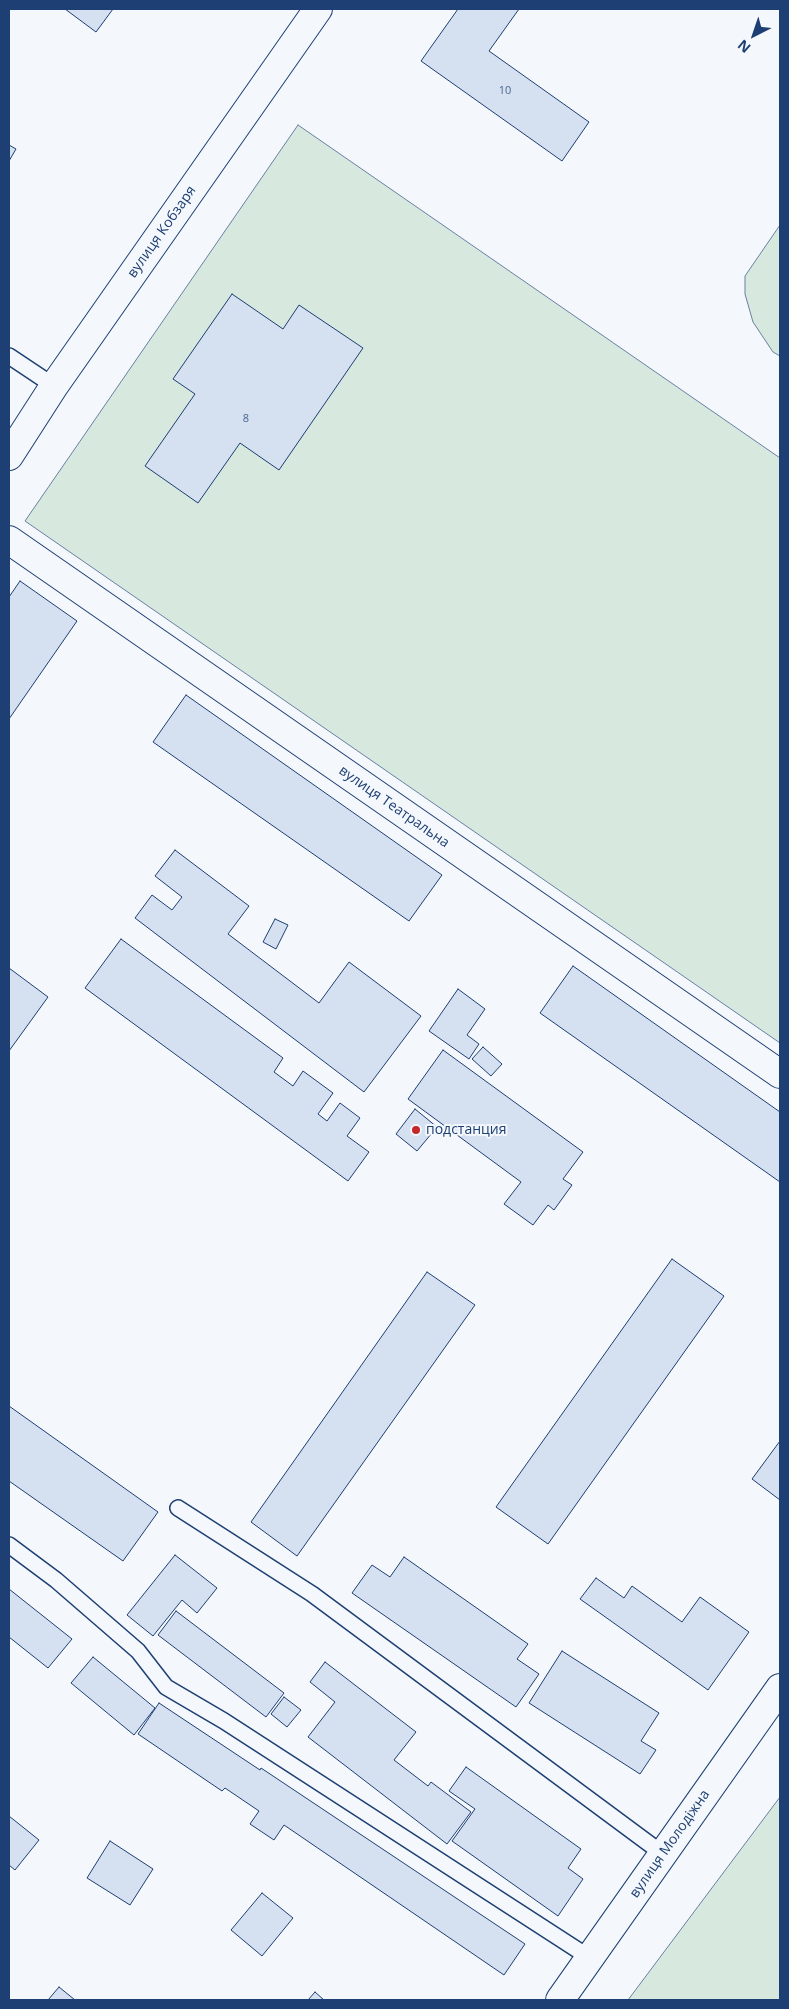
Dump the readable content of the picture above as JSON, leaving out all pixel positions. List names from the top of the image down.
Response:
{
  "streets": {
    "street": ["вулиця Кобзаря", "вулиця Театральна", "вулиця Молодіжна"]
  },
  "places": ["подстанция"],
  "house_numbers": ["10", "8"],
  "north": "bottom left"
}
